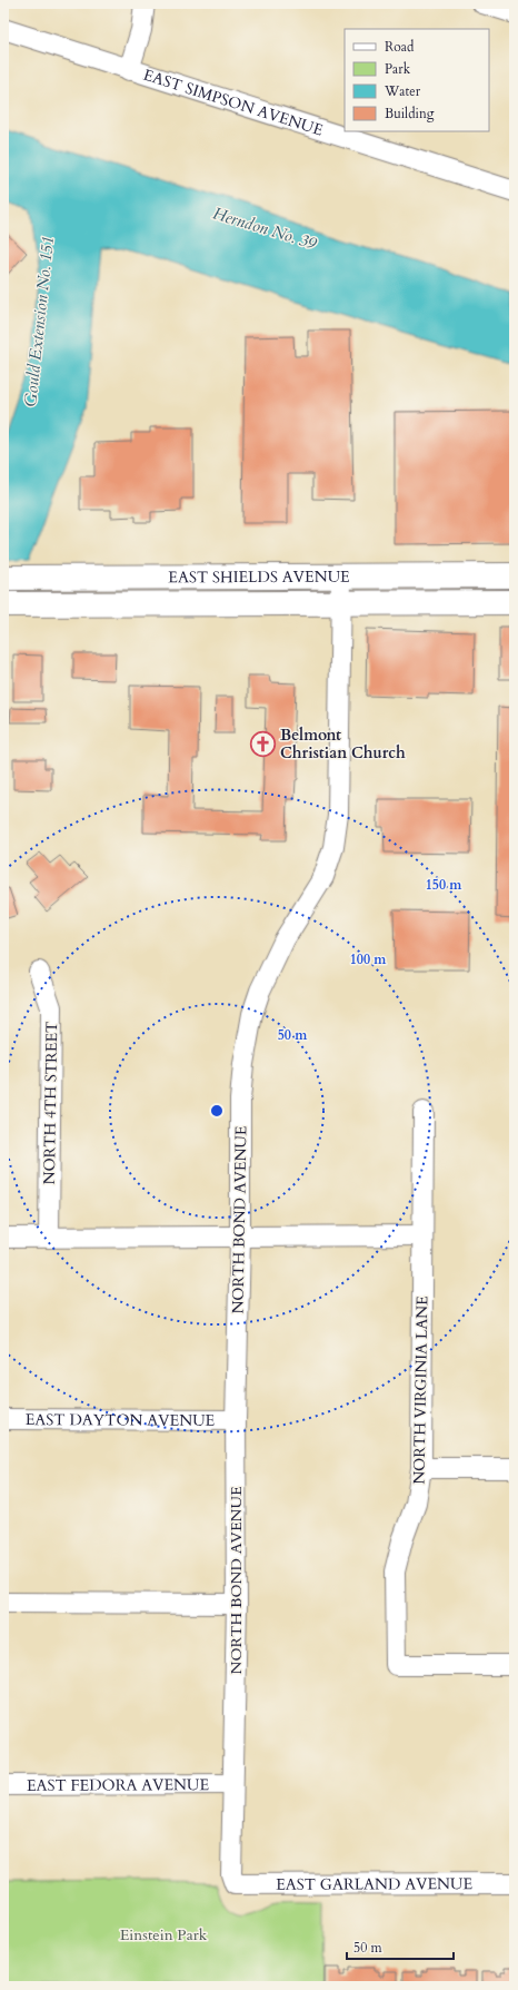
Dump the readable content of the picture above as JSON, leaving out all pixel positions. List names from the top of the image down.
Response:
{
  "streets": {
    "main road": ["EAST SHIELDS AVENUE"],
    "street": [
      "EAST SIMPSON AVENUE",
      "NORTH 4TH STREET",
      "NORTH BOND AVENUE",
      "NORTH VIRGINIA LANE",
      "EAST DAYTON AVENUE",
      "EAST FEDORA AVENUE",
      "EAST GARLAND AVENUE"
    ]
  },
  "crossings": [
    ["EAST SHIELDS AVENUE", "NORTH BOND AVENUE"],
    ["NORTH BOND AVENUE", "EAST DAYTON AVENUE"],
    ["NORTH BOND AVENUE", "EAST FEDORA AVENUE"],
    ["NORTH BOND AVENUE", "EAST GARLAND AVENUE"]
  ],
  "water": ["Herndon No. 39", "Gould Extension No. 151"],
  "parks": ["Einstein Park"],
  "places": {
    "church": ["Belmont Christian Church"]
  },
  "legend": [
    "Road",
    "Park",
    "Water",
    "Building"
  ],
  "scale_bar": "50 m",
  "rings": ["150 m", "100 m", "50 m"]
}
